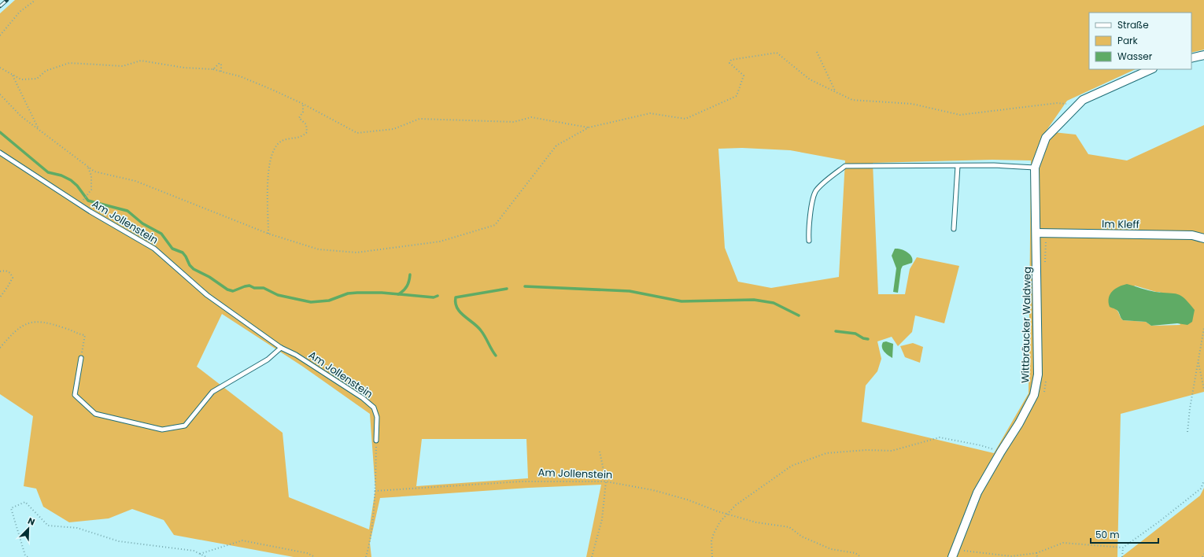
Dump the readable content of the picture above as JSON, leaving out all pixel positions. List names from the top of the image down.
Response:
{
  "streets": {
    "street": ["Im Kleff", "Wittbräucker Waldweg"],
    "lane": ["Am Jollenstein"]
  },
  "crossings": [
    ["Im Kleff", "Wittbräucker Waldweg"]
  ],
  "legend": ["Straße", "Park", "Wasser"],
  "scale_bar": "50 m",
  "north": "top right"
}
